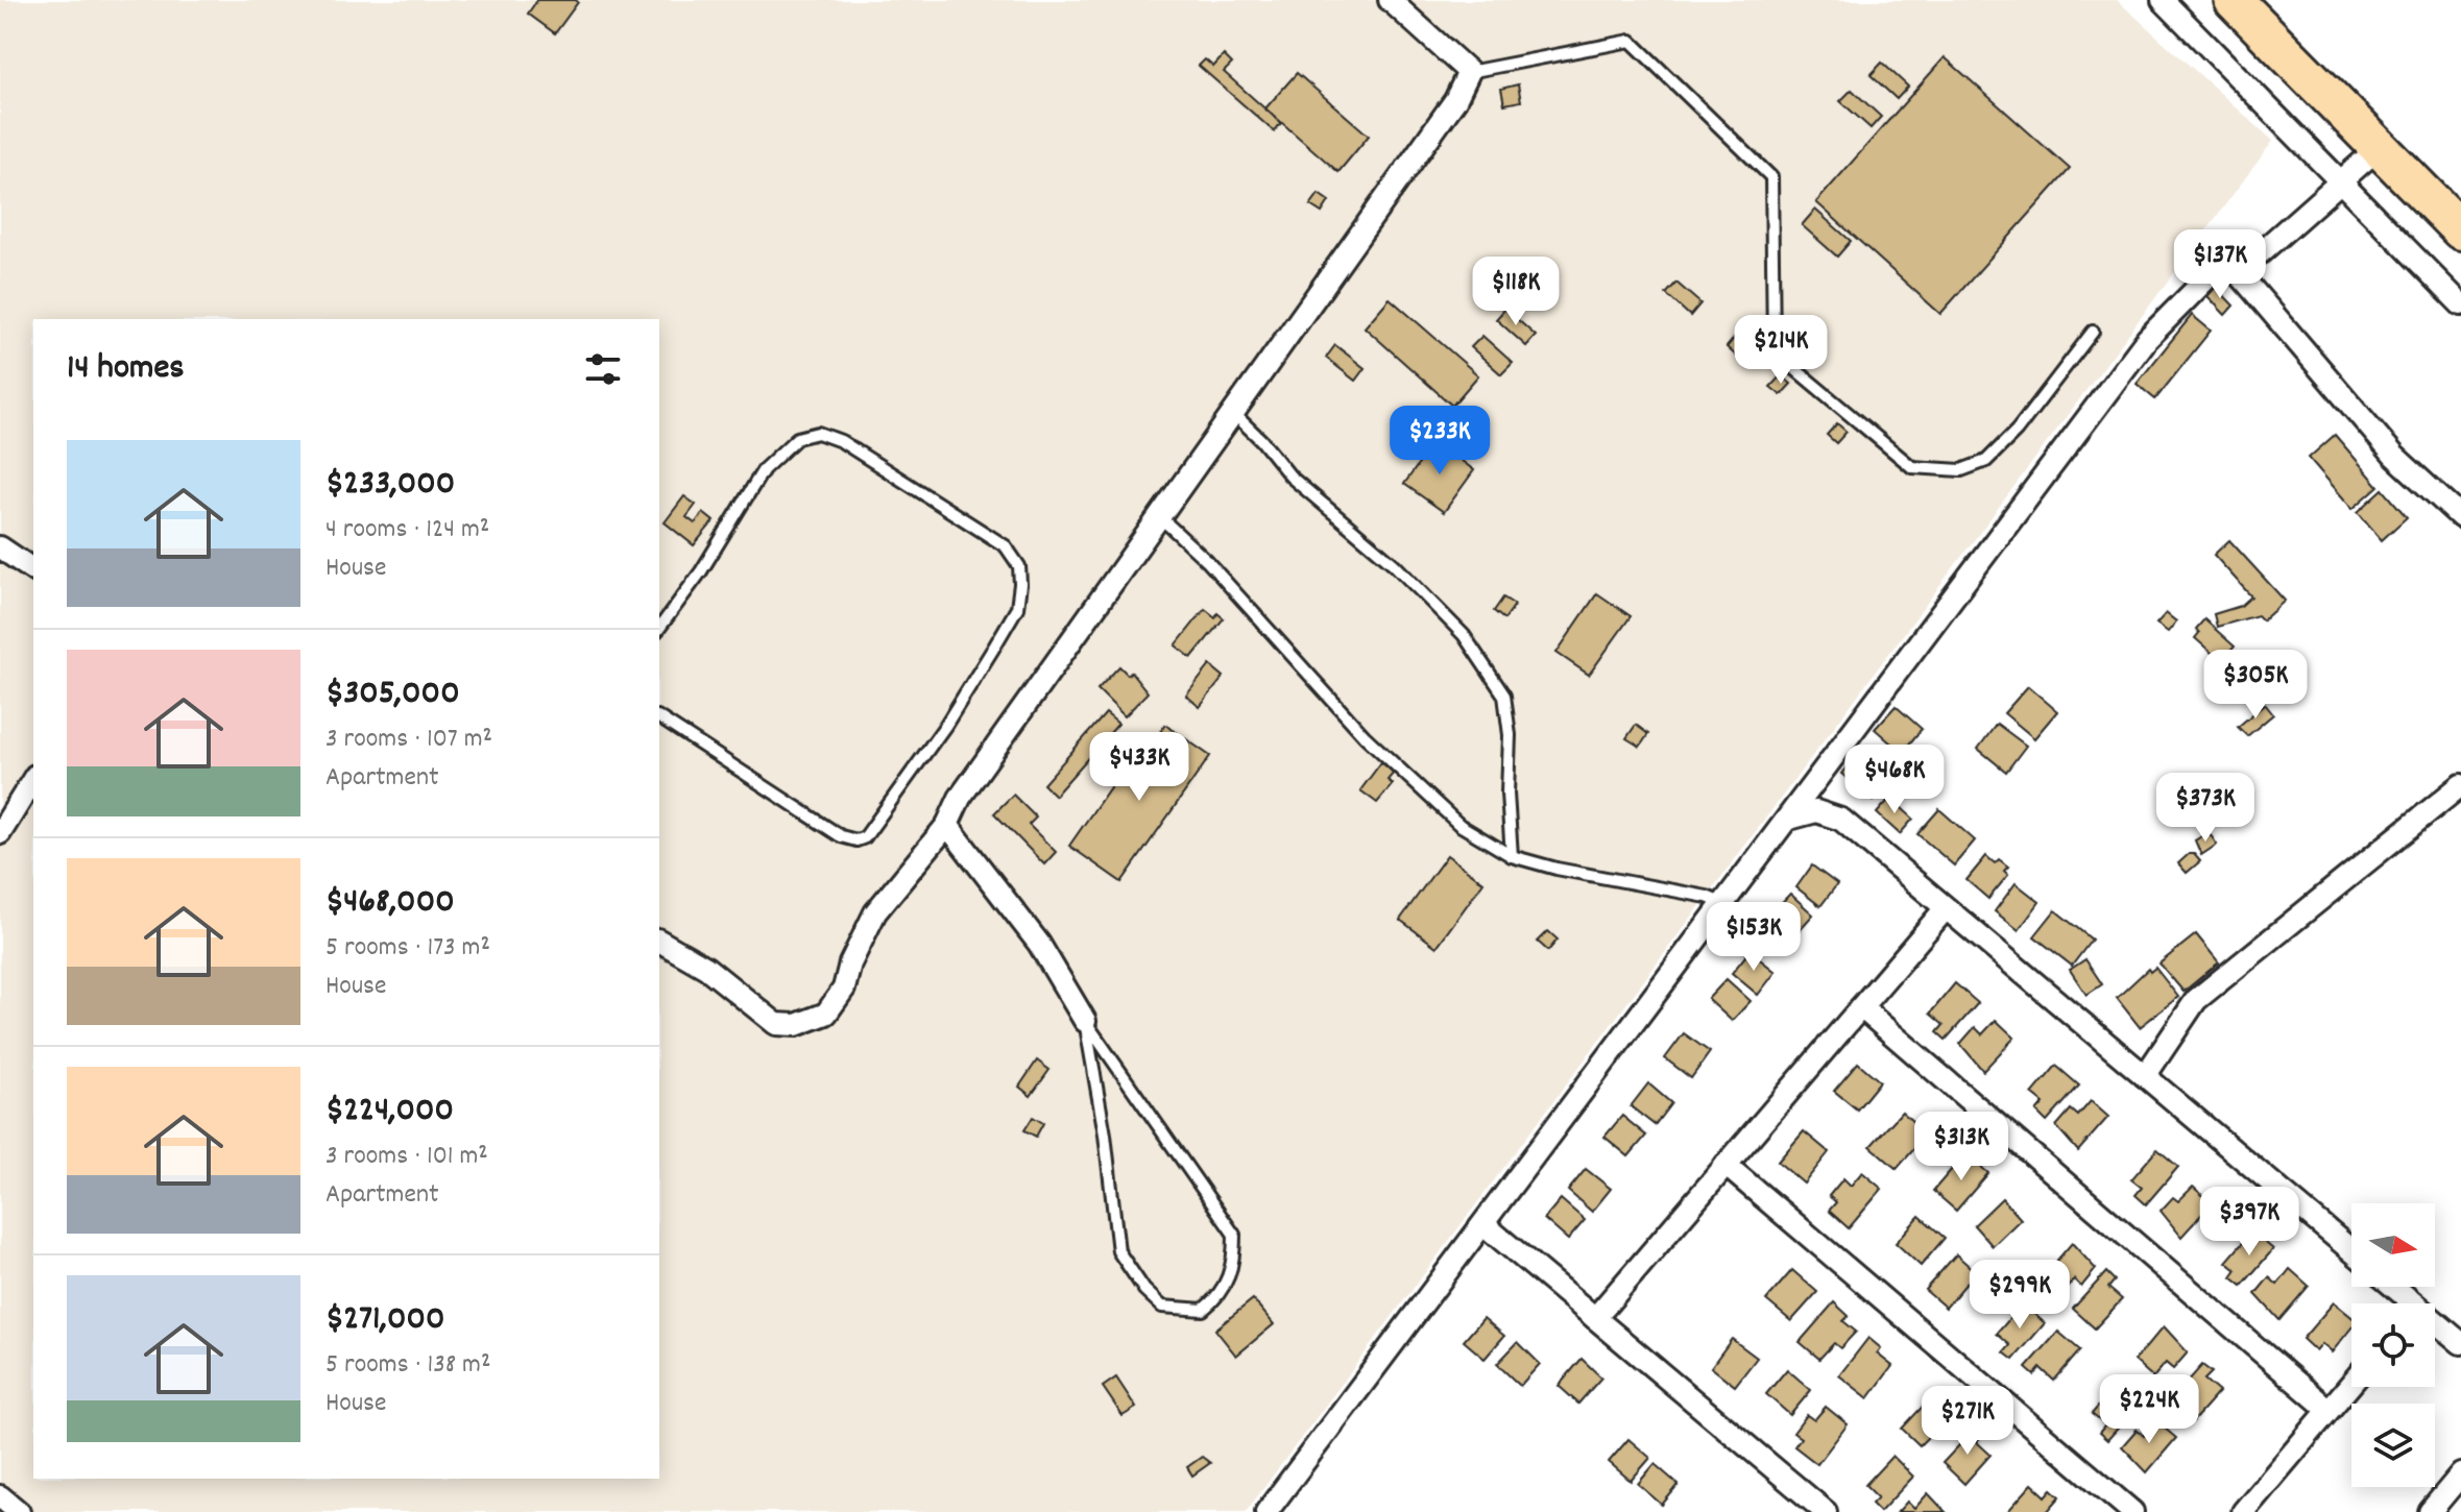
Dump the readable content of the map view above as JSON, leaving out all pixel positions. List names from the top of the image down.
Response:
{
  "north": "right",
  "page": {
    "price": [
      "$137K",
      "$118K",
      "$214K",
      "$233K",
      "$305K",
      "$433K",
      "$468K",
      "$373K",
      "$153K",
      "$313K",
      "$397K",
      "$299K",
      "$224K",
      "$271K"
    ],
    "heading": "14 homes",
    "list": [
      {
        "name": "$233,000",
        "note": "4 rooms · 124 m² · House"
      },
      {
        "name": "$305,000",
        "note": "3 rooms · 107 m² · Apartment"
      },
      {
        "name": "$468,000",
        "note": "5 rooms · 173 m² · House"
      },
      {
        "name": "$224,000",
        "note": "3 rooms · 101 m² · Apartment"
      },
      {
        "name": "$271,000",
        "note": "5 rooms · 138 m² · House"
      }
    ]
  }
}
